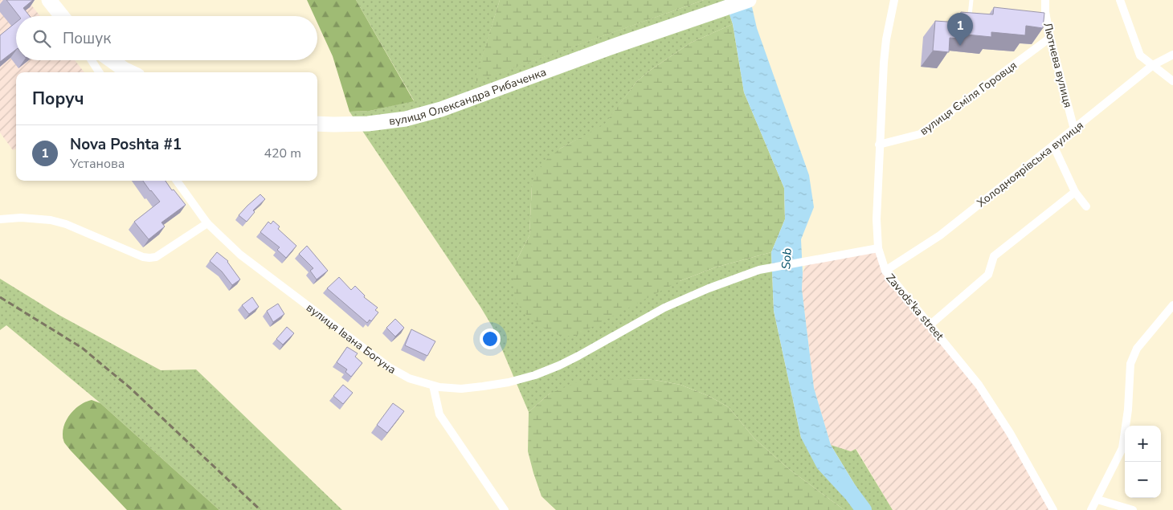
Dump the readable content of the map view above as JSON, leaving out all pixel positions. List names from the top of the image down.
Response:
{
  "streets": {
    "highway": ["вулиця Олександра Рибаченка"],
    "street": [
      "Лютнева вулиця",
      "вулиця Єміля Горовця",
      "Холодноярівська вулиця",
      "Zavods'ka street",
      "вулиця Івана Богуна"
    ]
  },
  "crossings": [
    ["Лютнева вулиця", "вулиця Єміля Горовця"],
    ["Лютнева вулиця", "Холодноярівська вулиця"],
    ["вулиця Єміля Горовця", "Zavods'ka street"],
    ["Холодноярівська вулиця", "Zavods'ka street"],
    ["Zavods'ka street", "вулиця Івана Богуна"]
  ],
  "water": ["Sob"],
  "page": {
    "pins": "1",
    "search": "Пошук",
    "heading": "Поруч",
    "list": [
      {
        "mark": "1",
        "name": "Nova Poshta #1",
        "note": "Установа",
        "value": "420 m"
      }
    ],
    "map_buttons": ["+", "−"]
  }
}
